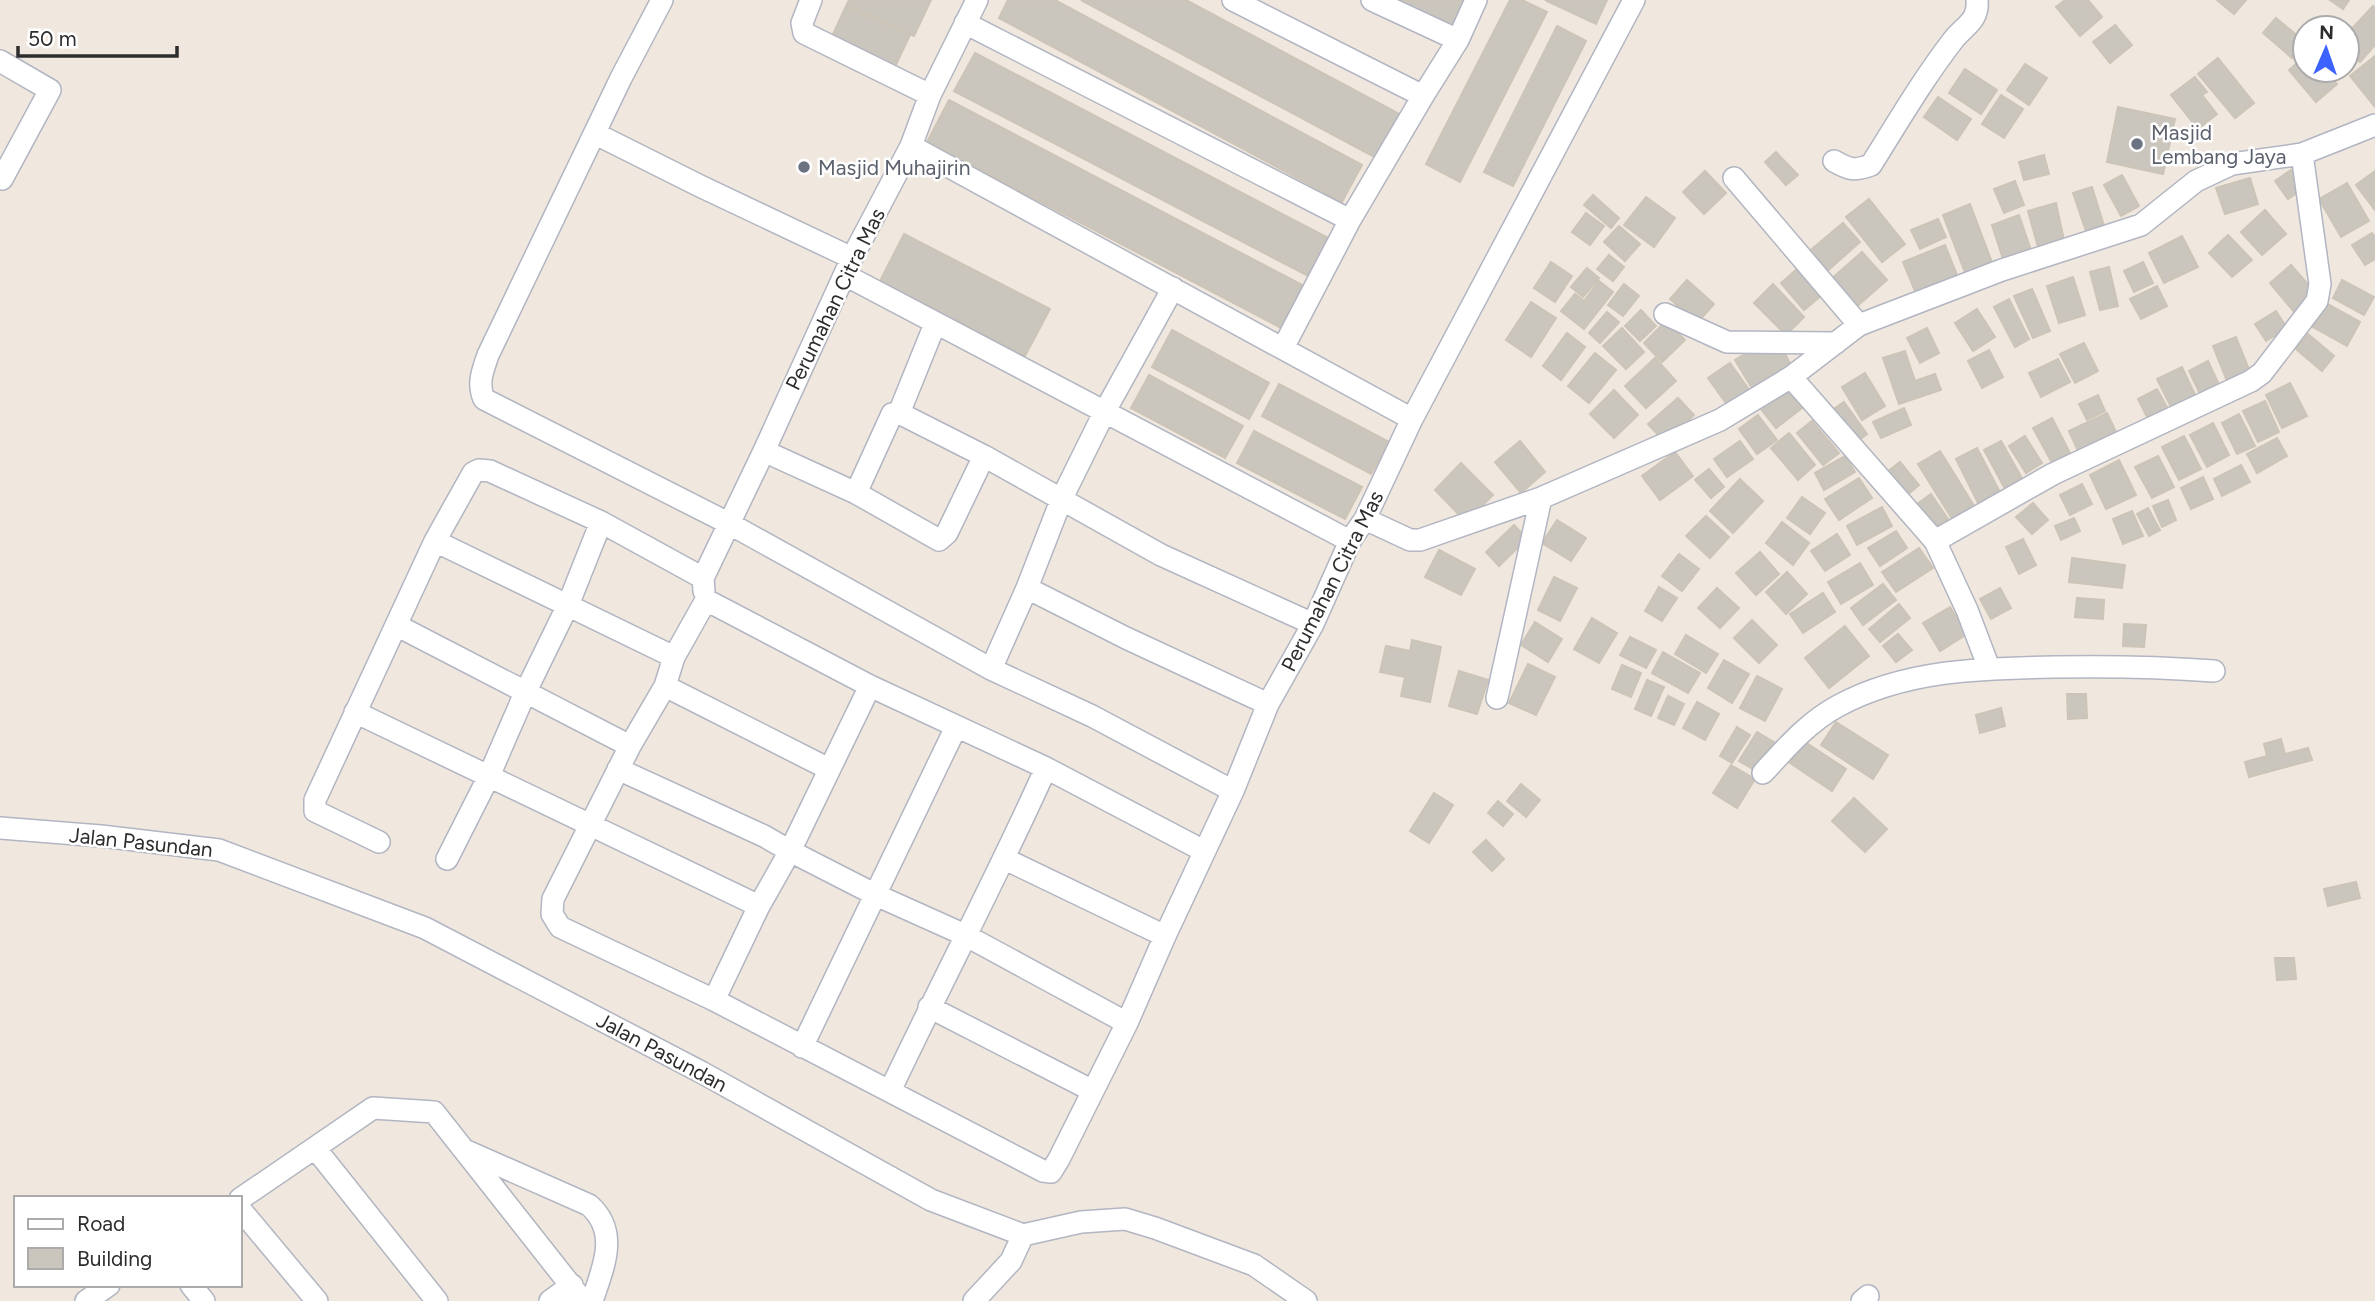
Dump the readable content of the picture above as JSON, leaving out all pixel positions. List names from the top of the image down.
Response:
{
  "streets": {
    "street": ["Perumahan Citra Mas", "Jalan Pasundan"]
  },
  "places": ["Masjid Lembang Jaya", "Masjid Muhajirin"],
  "legend": ["Road", "Building"],
  "scale_bar": "50 m",
  "north": "top"
}
